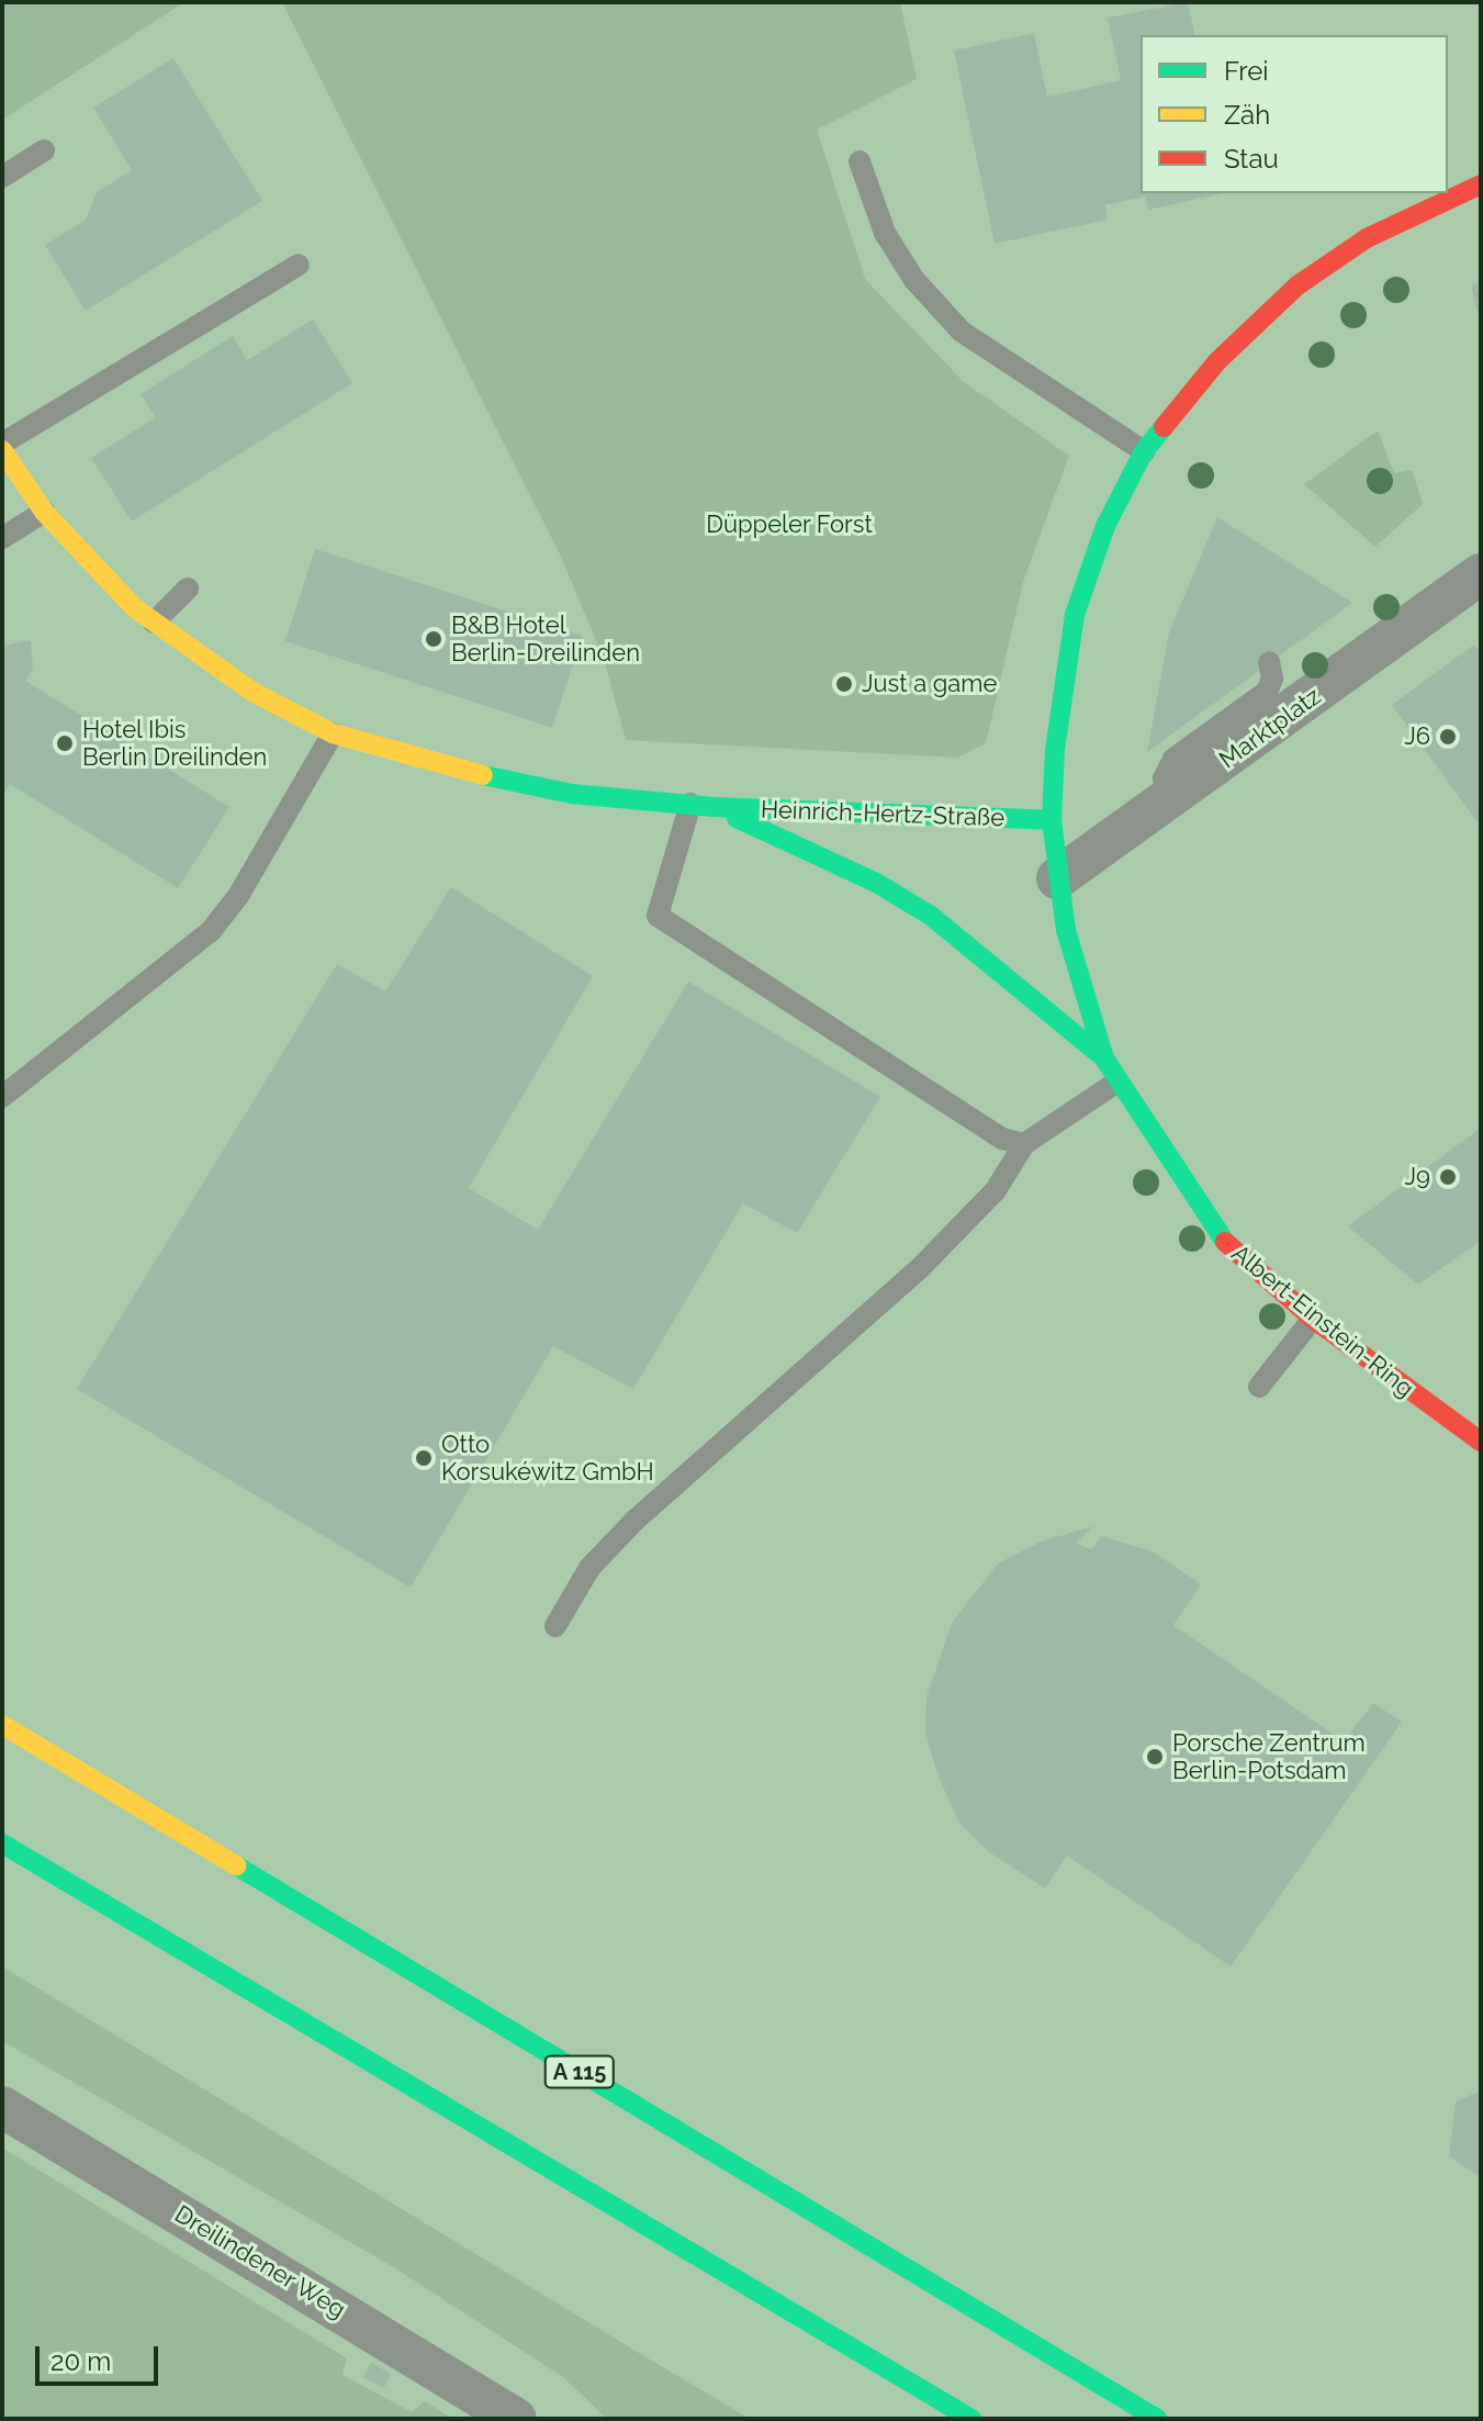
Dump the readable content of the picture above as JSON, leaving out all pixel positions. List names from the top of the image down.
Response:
{
  "streets": {
    "main road": ["Heinrich-Hertz-Straße", "Albert-Einstein-Ring", "A 115"],
    "street": ["Marktplatz", "Dreilindener Weg"]
  },
  "crossings": [
    ["Marktplatz", "Albert-Einstein-Ring"],
    ["Heinrich-Hertz-Straße", "Albert-Einstein-Ring"]
  ],
  "parks": ["Düppeler Forst"],
  "places": [
    "B&B Hotel Berlin-Dreilinden",
    "Just a game",
    "J6",
    "Hotel Ibis Berlin Dreilinden",
    "J9",
    "Otto Korsukéwitz GmbH",
    "Porsche Zentrum Berlin-Potsdam"
  ],
  "legend": ["Frei", "Zäh", "Stau"],
  "scale_bar": "20 m"
}
